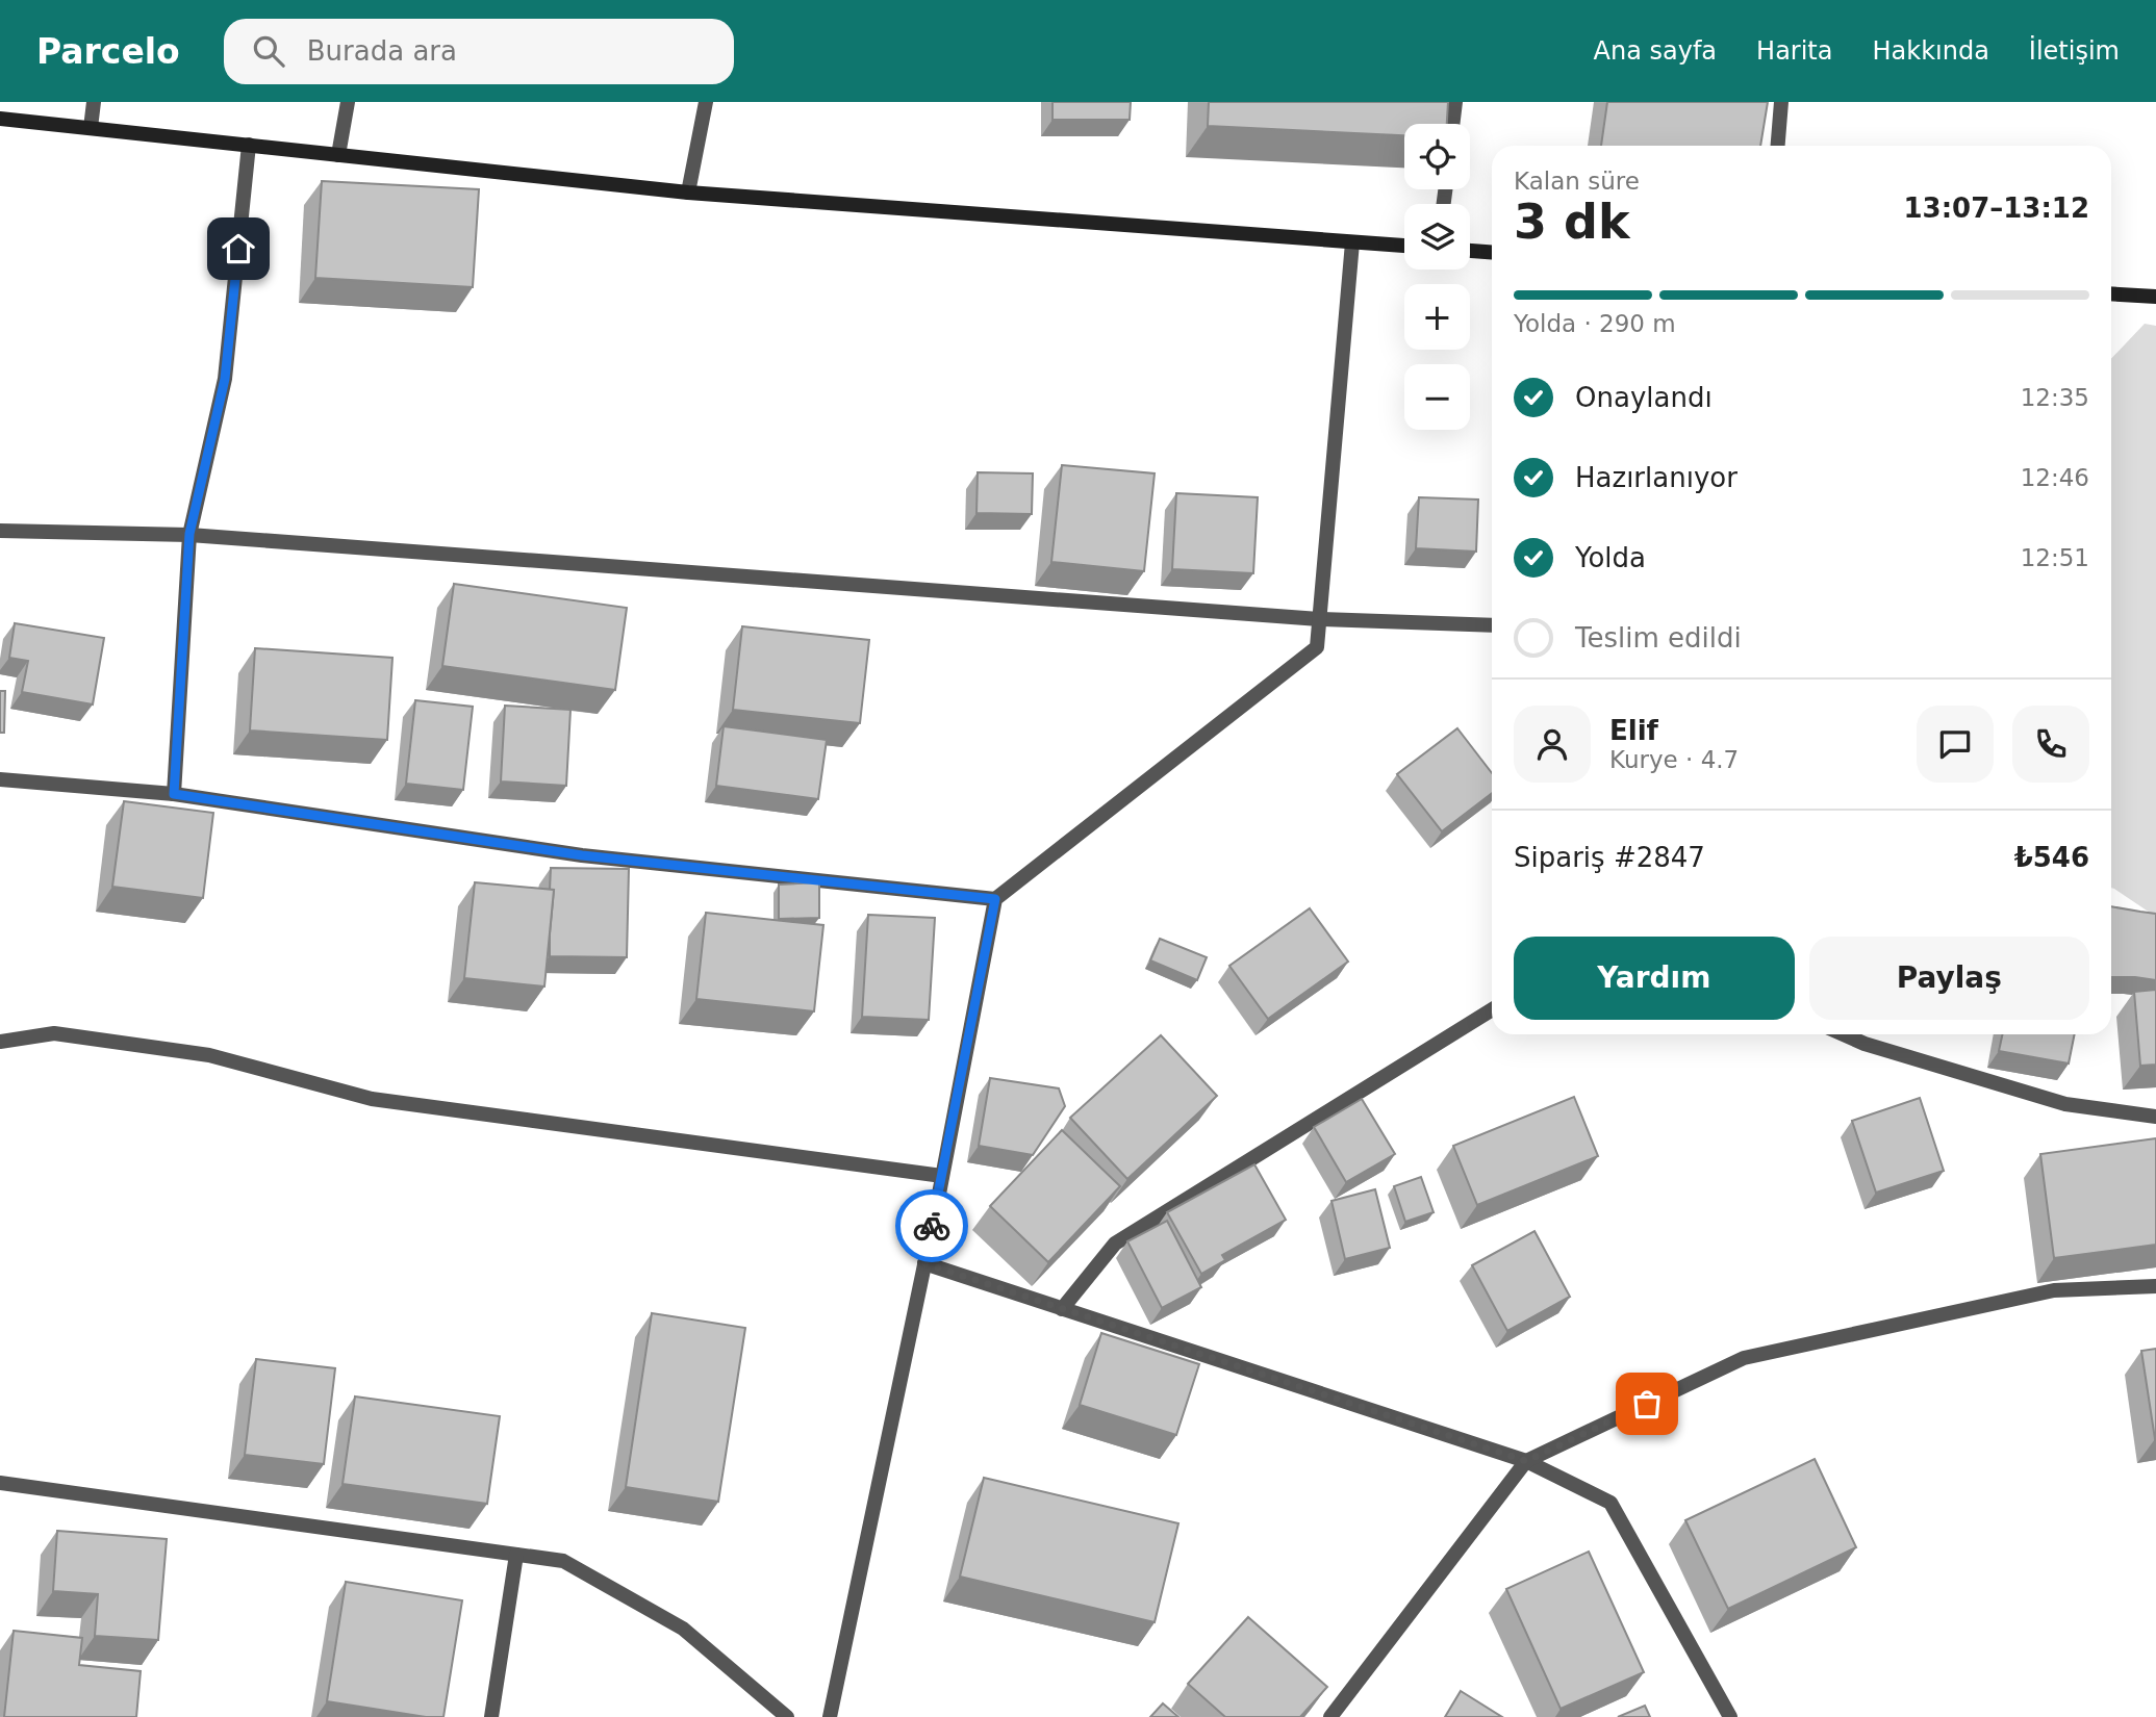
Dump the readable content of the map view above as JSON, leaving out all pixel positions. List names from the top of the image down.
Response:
{
  "page": {
    "header": "Parcelo",
    "search": "Burada ara",
    "nav": [
      "Ana sayfa",
      "Harita",
      "Hakkında",
      "İletişim"
    ],
    "map_buttons": ["+", "−"],
    "heading": ["3 dk", "Kalan süre", "13:07–13:12"],
    "panel": [
      "Elif",
      "Kurye · 4.7",
      "Sipariş #2847",
      "₺546"
    ],
    "bar": "Yolda · 290 m",
    "list": [
      ["Onaylandı", "12:35"],
      ["Hazırlanıyor", "12:46"],
      ["Yolda", "12:51"],
      "Teslim edildi"
    ],
    "buttons": ["Yardım", "Paylaş"]
  }
}
